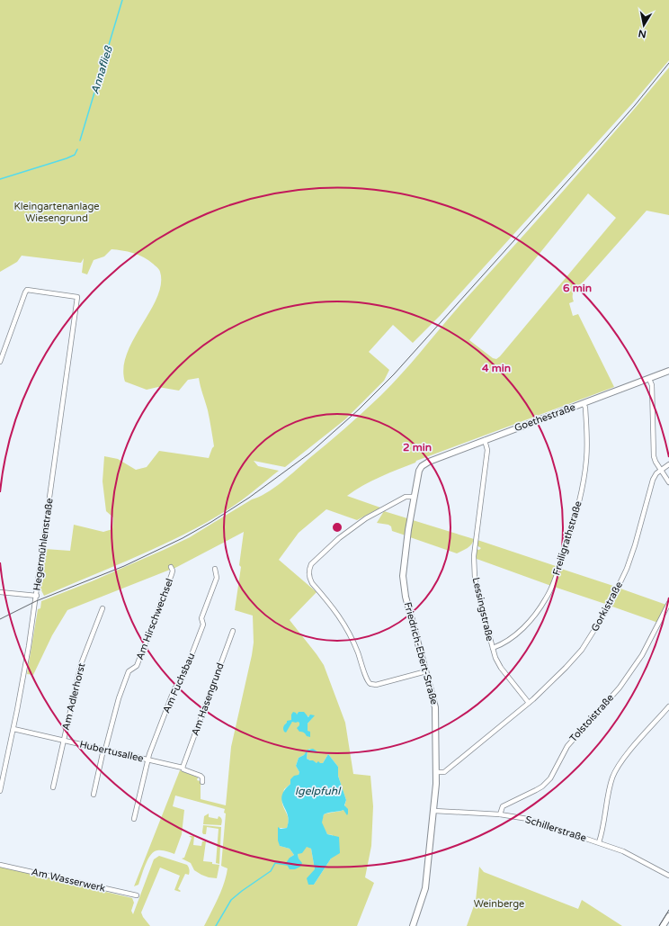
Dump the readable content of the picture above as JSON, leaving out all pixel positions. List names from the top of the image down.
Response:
{
  "streets": {
    "street": [
      "Goethestraße",
      "Freiligrathstraße",
      "Hegermühlenstraße",
      "Gorkistraße",
      "Lessingstraße",
      "Am Hirschwechsel",
      "Friedrich-Ebert-Straße",
      "Am Fuchsbau",
      "Am Adlerhorst",
      "Am Hasengrund",
      "Tolstoistraße",
      "Hubertusallee",
      "Schillerstraße",
      "Am Wasserwerk"
    ]
  },
  "crossings": [
    ["Goethestraße", "Freiligrathstraße"],
    ["Goethestraße", "Lessingstraße"],
    ["Goethestraße", "Friedrich-Ebert-Straße"],
    ["Freiligrathstraße", "Lessingstraße"],
    ["Hegermühlenstraße", "Hubertusallee"],
    ["Gorkistraße", "Lessingstraße"],
    ["Gorkistraße", "Friedrich-Ebert-Straße"],
    ["Am Hirschwechsel", "Hubertusallee"],
    ["Friedrich-Ebert-Straße", "Schillerstraße"],
    ["Am Fuchsbau", "Hubertusallee"],
    ["Am Adlerhorst", "Hubertusallee"],
    ["Am Hasengrund", "Hubertusallee"],
    ["Tolstoistraße", "Schillerstraße"]
  ],
  "water": ["Annafließ", "Igelpfuhl"],
  "parks": ["Kleingartenanlage Wiesengrund", "Weinberge"],
  "north": "bottom",
  "rings": ["6 min", "4 min", "2 min"]
}
